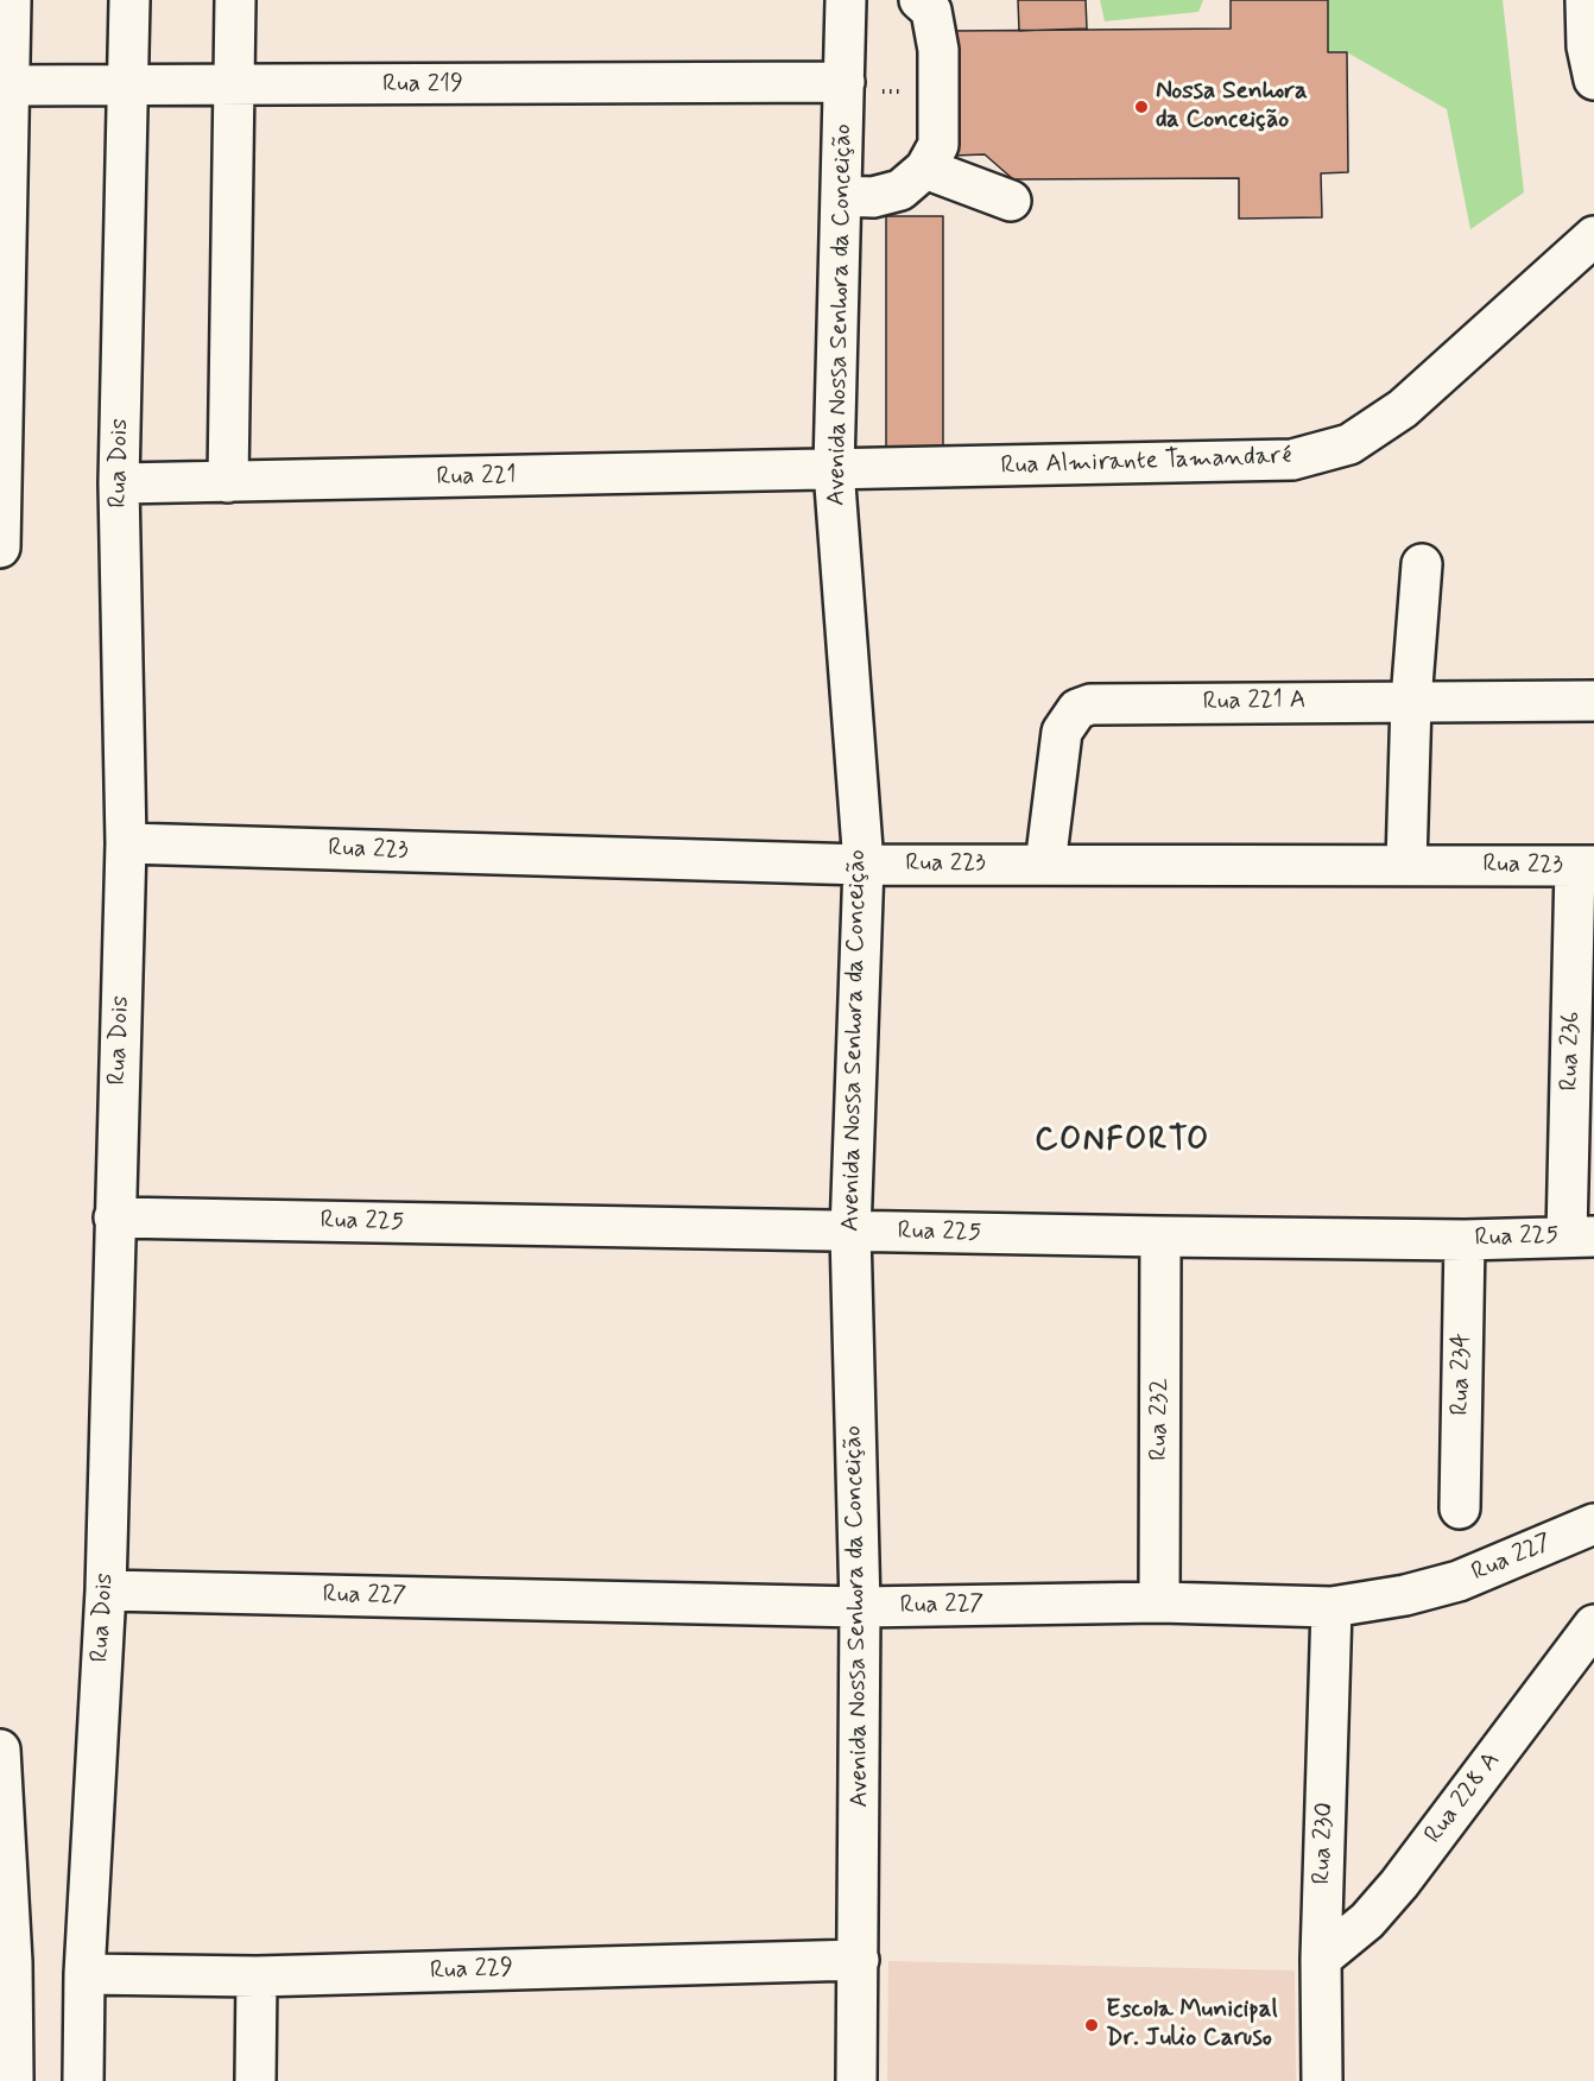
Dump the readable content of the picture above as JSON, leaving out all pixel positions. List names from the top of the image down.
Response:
{
  "streets": {
    "street": [
      "Rua 219",
      "Avenida Nossa Senhora da Conceição",
      "Rua Almirante Tamandaré",
      "Rua Dois",
      "Rua 221",
      "Rua 221 A",
      "Rua 223",
      "Rua 236",
      "Rua 225",
      "Rua 234",
      "Rua 232",
      "Rua 227",
      "Rua 228 A",
      "Rua 230",
      "Rua 229"
    ]
  },
  "crossings": [
    ["Rua 219", "Avenida Nossa Senhora da Conceição"],
    ["Rua 219", "Rua Dois"],
    ["Avenida Nossa Senhora da Conceição", "Rua Almirante Tamandaré"],
    ["Avenida Nossa Senhora da Conceição", "Rua 221"],
    ["Avenida Nossa Senhora da Conceição", "Rua 223"],
    ["Avenida Nossa Senhora da Conceição", "Rua 225"],
    ["Avenida Nossa Senhora da Conceição", "Rua 227"],
    ["Avenida Nossa Senhora da Conceição", "Rua 229"],
    ["Rua Almirante Tamandaré", "Rua 221"],
    ["Rua Dois", "Rua 221"],
    ["Rua Dois", "Rua 223"],
    ["Rua Dois", "Rua 225"],
    ["Rua Dois", "Rua 227"],
    ["Rua Dois", "Rua 229"],
    ["Rua 221 A", "Rua 223"],
    ["Rua 223", "Rua 236"],
    ["Rua 236", "Rua 225"],
    ["Rua 225", "Rua 234"],
    ["Rua 225", "Rua 232"],
    ["Rua 232", "Rua 227"],
    ["Rua 227", "Rua 230"],
    ["Rua 228 A", "Rua 230"]
  ],
  "districts": ["CONFORTO"],
  "places": ["Nossa Senhora da Conceição", "Escola Municipal Dr. Julio Caruso"]
}
